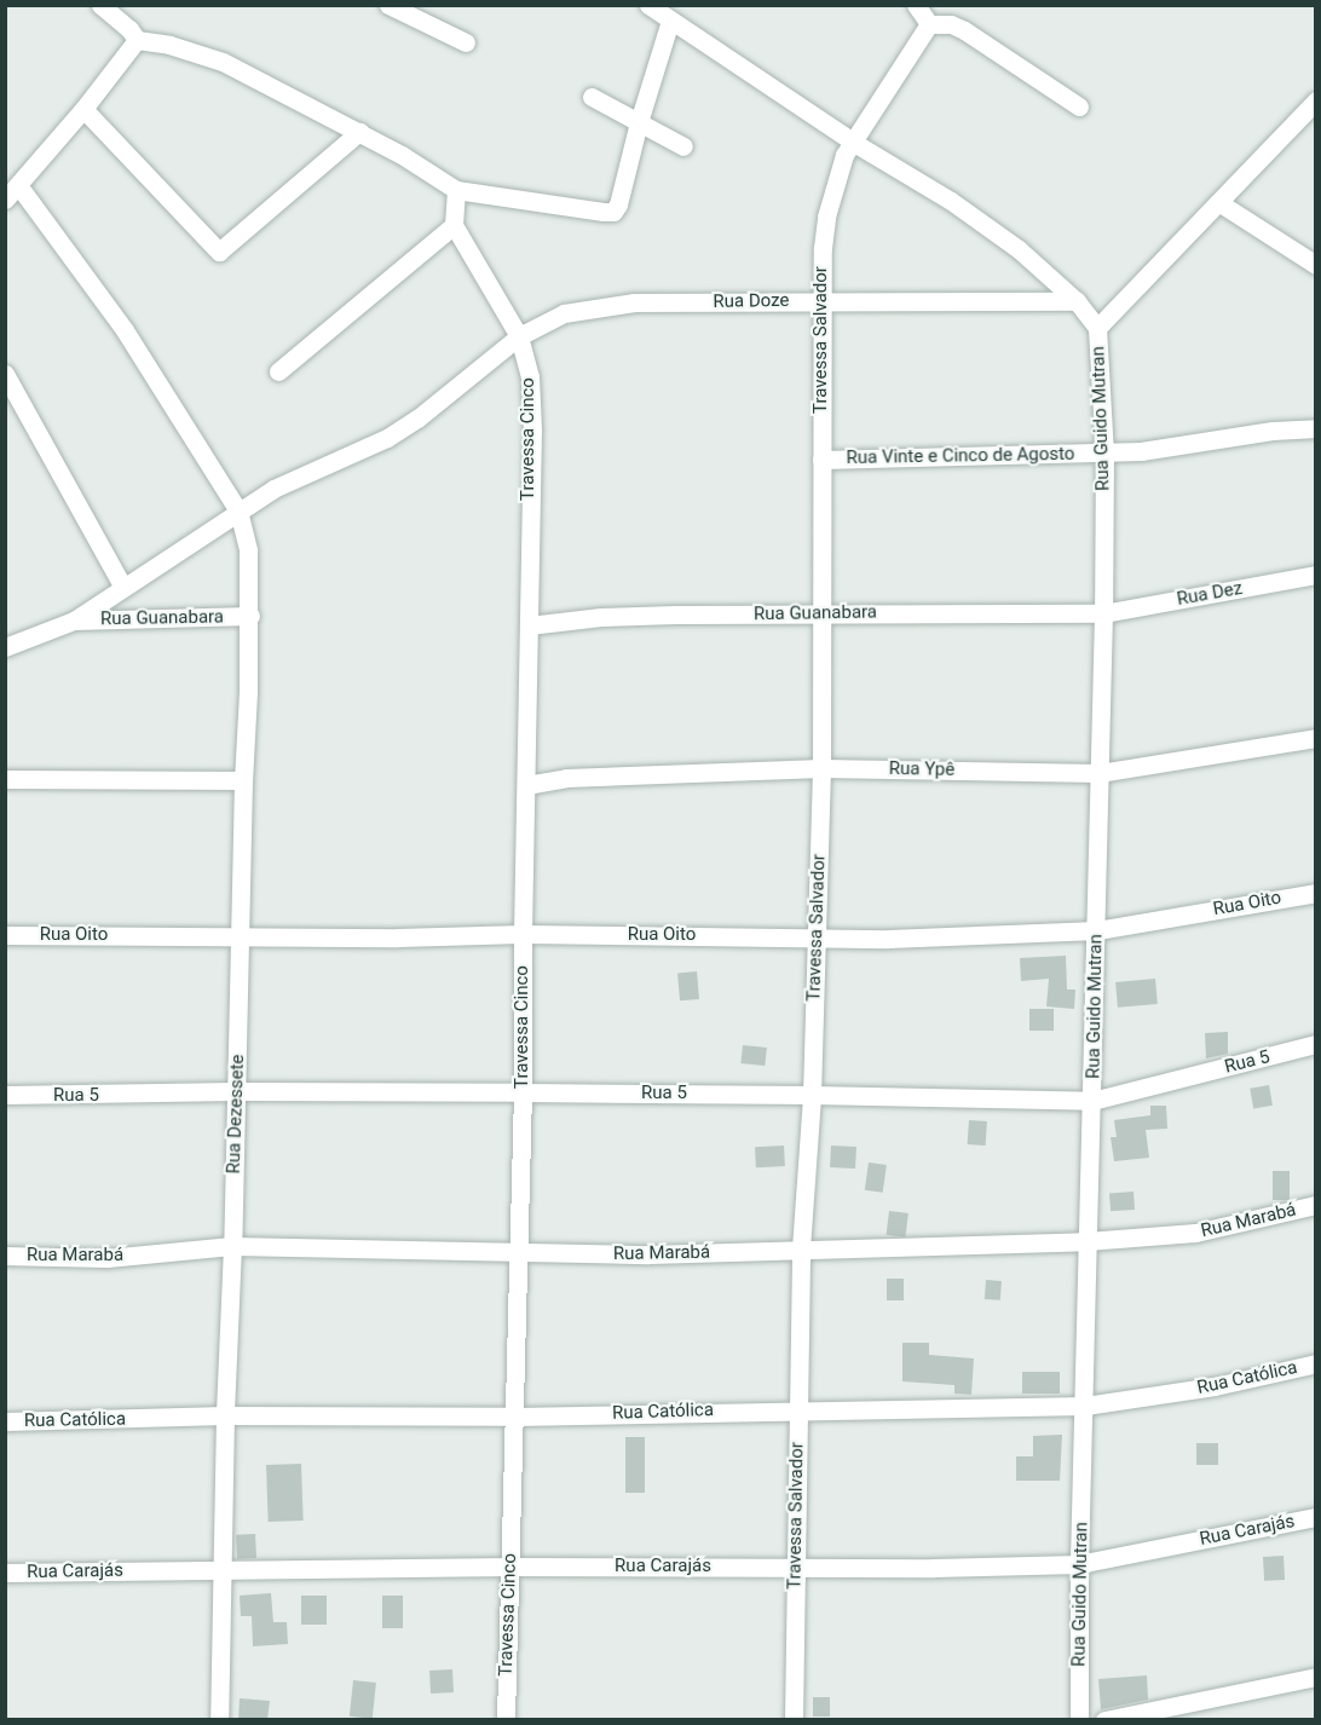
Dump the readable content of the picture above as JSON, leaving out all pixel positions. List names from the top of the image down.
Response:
{
  "streets": {
    "street": [
      "Rua Doze",
      "Travessa Salvador",
      "Rua Guido Mutran",
      "Travessa Cinco",
      "Rua Vinte e Cinco de Agosto",
      "Rua Dez",
      "Rua Guanabara",
      "Rua Ypê",
      "Rua Oito",
      "Rua 5",
      "Rua Dezessete",
      "Rua Marabá",
      "Rua Católica",
      "Rua Carajás"
    ]
  },
  "crossings": [
    ["Rua Doze", "Travessa Salvador"],
    ["Rua Doze", "Rua Guido Mutran"],
    ["Rua Doze", "Travessa Cinco"],
    ["Rua Doze", "Rua Guanabara"],
    ["Rua Doze", "Rua Dezessete"],
    ["Travessa Salvador", "Rua Guido Mutran"],
    ["Travessa Salvador", "Rua Vinte e Cinco de Agosto"],
    ["Travessa Salvador", "Rua Guanabara"],
    ["Travessa Salvador", "Rua Ypê"],
    ["Travessa Salvador", "Rua Oito"],
    ["Travessa Salvador", "Rua 5"],
    ["Travessa Salvador", "Rua Marabá"],
    ["Travessa Salvador", "Rua Católica"],
    ["Travessa Salvador", "Rua Carajás"],
    ["Rua Guido Mutran", "Rua Vinte e Cinco de Agosto"],
    ["Rua Guido Mutran", "Rua Dez"],
    ["Rua Guido Mutran", "Rua Guanabara"],
    ["Rua Guido Mutran", "Rua Ypê"],
    ["Rua Guido Mutran", "Rua Oito"],
    ["Rua Guido Mutran", "Rua 5"],
    ["Rua Guido Mutran", "Rua Marabá"],
    ["Rua Guido Mutran", "Rua Católica"],
    ["Rua Guido Mutran", "Rua Carajás"],
    ["Travessa Cinco", "Rua Guanabara"],
    ["Travessa Cinco", "Rua Ypê"],
    ["Travessa Cinco", "Rua Oito"],
    ["Travessa Cinco", "Rua 5"],
    ["Travessa Cinco", "Rua Marabá"],
    ["Travessa Cinco", "Rua Católica"],
    ["Travessa Cinco", "Rua Carajás"],
    ["Rua Dez", "Rua Guanabara"],
    ["Rua Guanabara", "Rua Dezessete"],
    ["Rua Oito", "Rua Dezessete"],
    ["Rua 5", "Rua Dezessete"],
    ["Rua Dezessete", "Rua Marabá"],
    ["Rua Dezessete", "Rua Católica"],
    ["Rua Dezessete", "Rua Carajás"]
  ]
}
